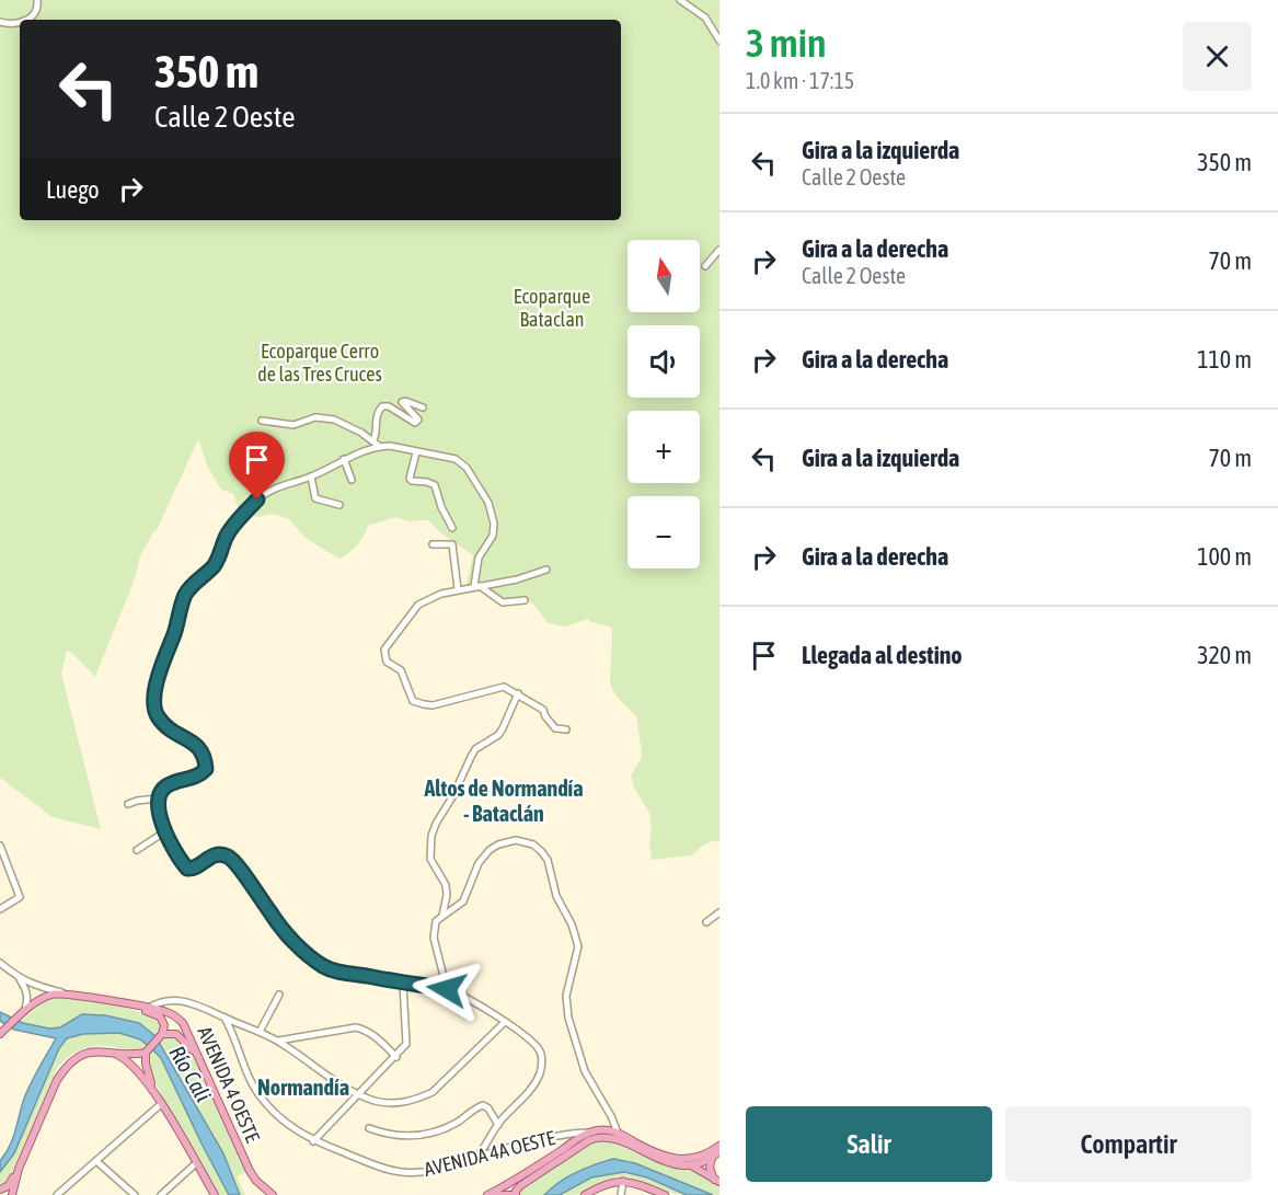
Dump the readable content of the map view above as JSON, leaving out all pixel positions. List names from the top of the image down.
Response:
{
  "streets": {
    "main road": ["AVENIDA 4 OESTE"],
    "street": ["AVENIDA 4A OESTE"]
  },
  "districts": ["Altos de Normandía - Bataclán", "Normandía"],
  "water": ["Río Cali"],
  "parks": ["Ecoparque Bataclan", "Ecoparque Cerro de las Tres Cruces"],
  "north": "top",
  "page": {
    "heading": ["3 min", "1.0 km · 17:15"],
    "turn": ["350 m", "Calle 2 Oeste"],
    "list": [
      {
        "name": "Gira a la izquierda",
        "note": "Calle 2 Oeste",
        "value": "350 m"
      },
      {
        "name": "Gira a la derecha",
        "note": "Calle 2 Oeste",
        "value": "70 m"
      },
      {
        "name": "Gira a la derecha",
        "value": "110 m"
      },
      {
        "name": "Gira a la izquierda",
        "value": "70 m"
      },
      {
        "name": "Gira a la derecha",
        "value": "100 m"
      },
      {
        "name": "Llegada al destino",
        "value": "320 m"
      }
    ],
    "then": "Luego",
    "map_buttons": ["+", "−"],
    "buttons": ["Salir", "Compartir"]
  }
}
